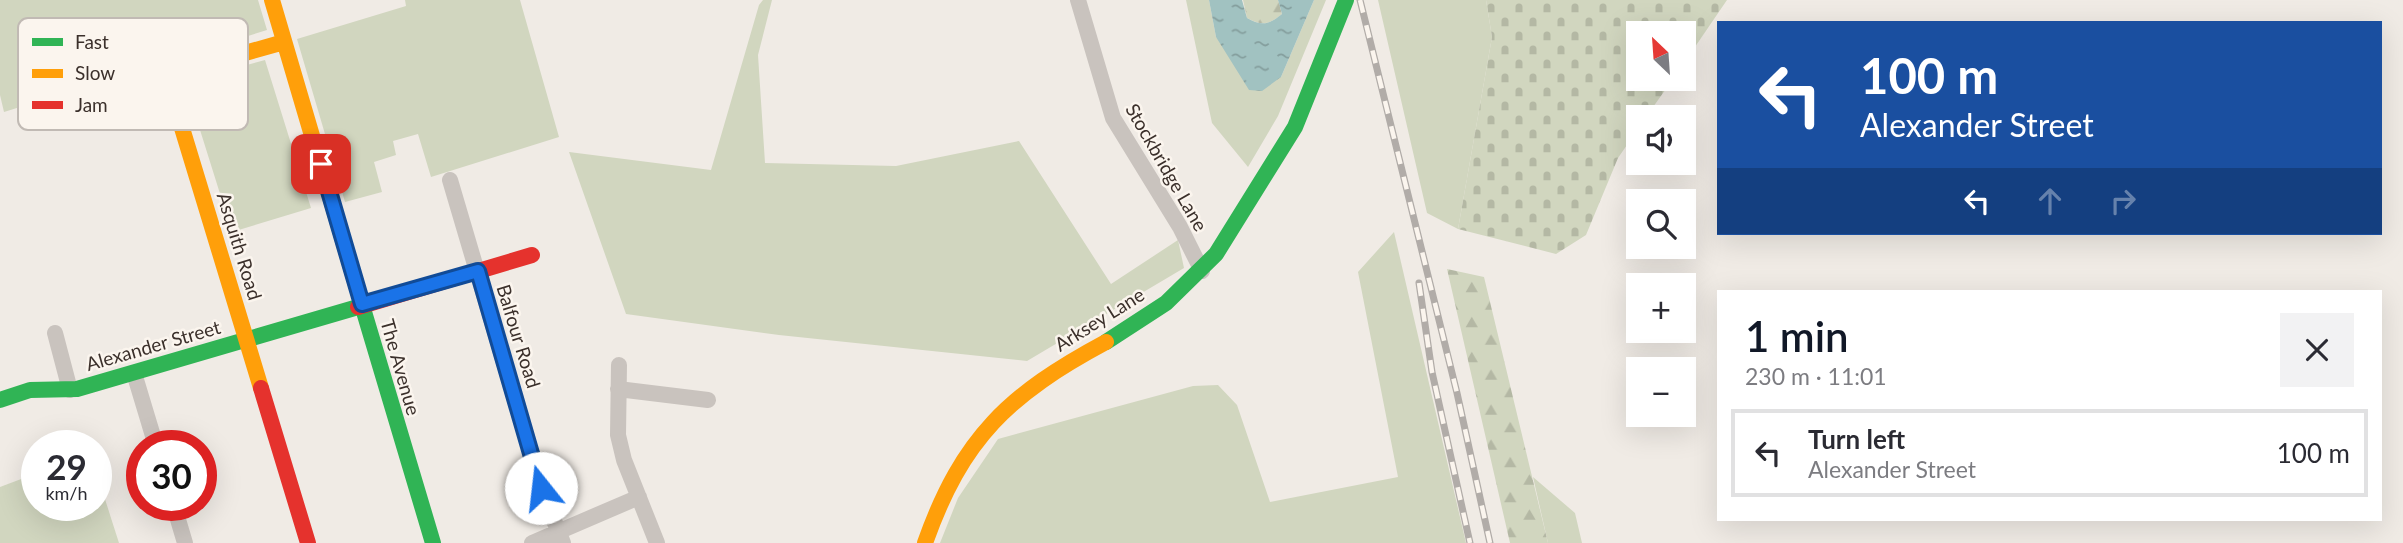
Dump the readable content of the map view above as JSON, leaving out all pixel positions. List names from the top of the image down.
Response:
{
  "streets": {
    "street": [
      "Stockbridge Lane",
      "Asquith Road",
      "Arksey Lane",
      "Balfour Road",
      "Alexander Street",
      "The Avenue"
    ]
  },
  "crossings": [
    ["Stockbridge Lane", "Arksey Lane"],
    ["Asquith Road", "Alexander Street"],
    ["Asquith Road", "The Avenue"],
    ["Balfour Road", "Alexander Street"],
    ["Alexander Street", "The Avenue"]
  ],
  "legend": ["Fast", "Slow", "Jam"],
  "north": "top left",
  "page": {
    "map_buttons": ["+", "−"],
    "turn": ["100 m", "Alexander Street"],
    "heading": ["1 min", "230 m · 11:01"],
    "list": [
      {
        "name": "Turn left",
        "note": "Alexander Street",
        "value": "100 m"
      }
    ],
    "speed": "29 km/h",
    "limit": "30"
  }
}
